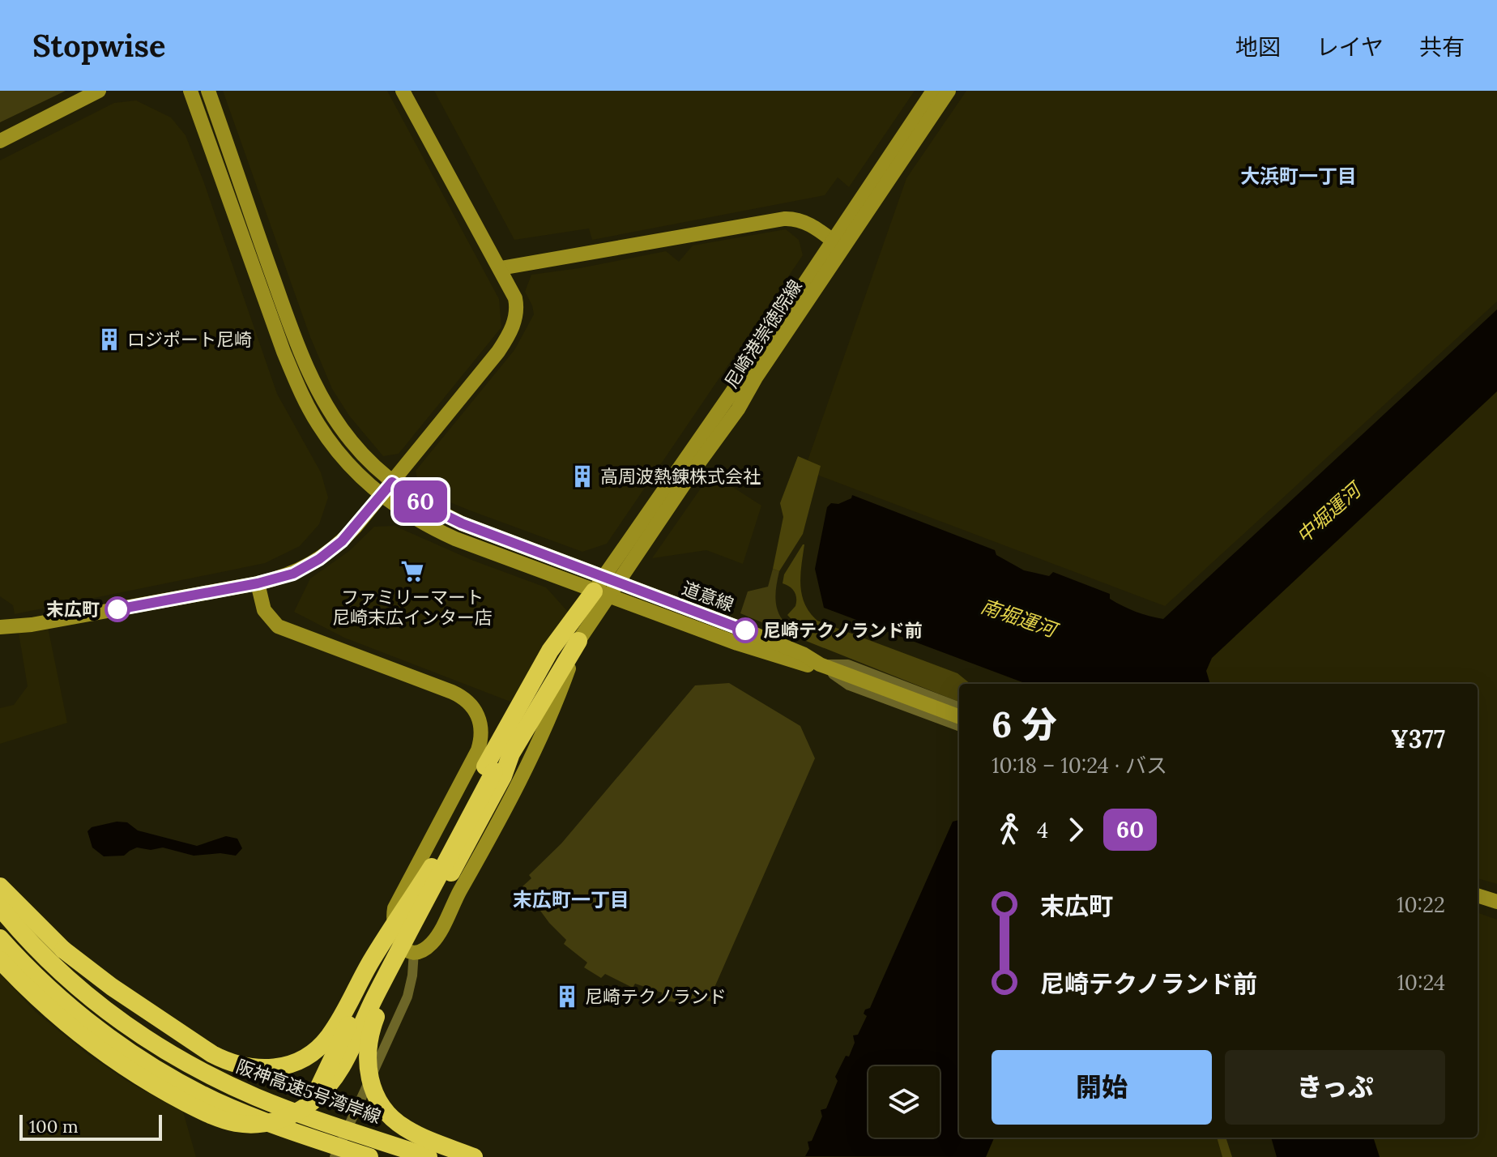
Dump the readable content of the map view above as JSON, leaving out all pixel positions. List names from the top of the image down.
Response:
{
  "streets": {
    "highway": ["阪神高速5号湾岸線"],
    "street": ["尼崎港崇徳院線", "道意線"]
  },
  "crossings": [
    ["尼崎港崇徳院線", "道意線"]
  ],
  "districts": ["大浜町一丁目", "末広町一丁目"],
  "water": ["中堀運河", "南堀運河"],
  "places": {
    "building": ["ロジポート尼崎", "高周波熱錬株式会社", "尼崎テクノランド"],
    "supermarket": ["ファミリーマート 尼崎末広インター店"],
    "other": ["末広町", "尼崎テクノランド前"]
  },
  "lines": ["bus line 60"],
  "scale_bar": "100 m",
  "page": {
    "header": "Stopwise",
    "nav": ["地図", "レイヤ", "共有"],
    "on_map": "60",
    "heading": ["6 分", "10:18 – 10:24 · バス", "¥377"],
    "legs": ["4", "60"],
    "list": [
      {
        "name": "末広町",
        "value": "10:22"
      },
      {
        "name": "尼崎テクノランド前",
        "value": "10:24"
      }
    ],
    "buttons": ["開始", "きっぷ"],
    "scale": "100 m"
  }
}
